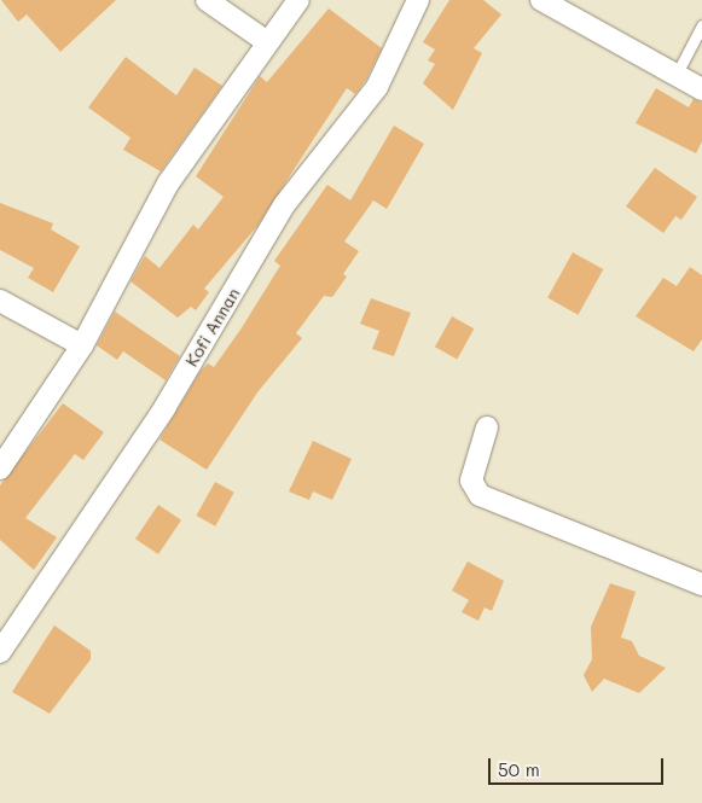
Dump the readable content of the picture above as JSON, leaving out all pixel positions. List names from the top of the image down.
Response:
{
  "streets": {
    "street": ["Kofi Annan"]
  },
  "scale_bar": "50 m"
}
